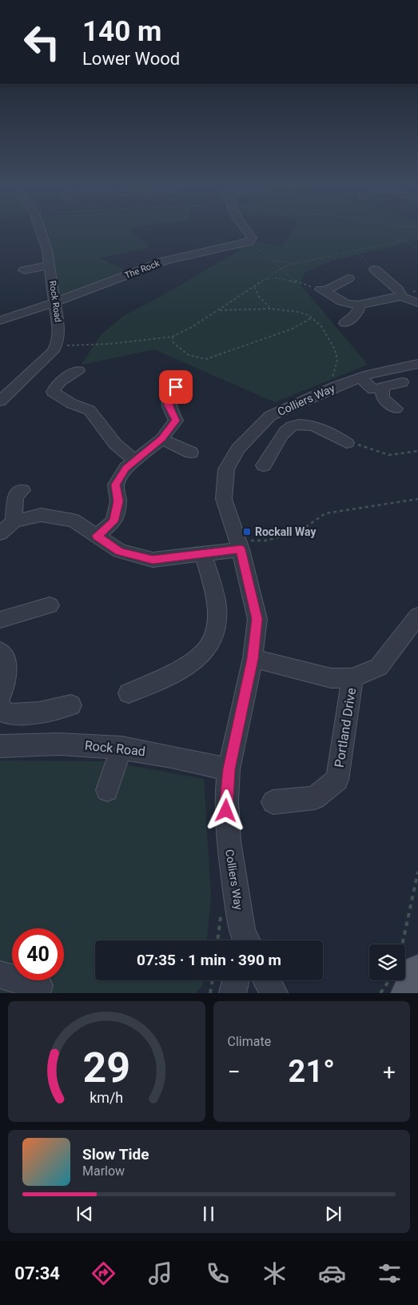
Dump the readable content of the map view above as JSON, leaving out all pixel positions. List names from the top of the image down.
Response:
{
  "streets": {
    "street": [
      "The Rock",
      "Rock Road",
      "Colliers Way",
      "Portland Drive"
    ]
  },
  "crossings": [
    ["The Rock", "Rock Road"],
    ["Rock Road", "Colliers Way"]
  ],
  "places": {
    "transit": ["Rockall Way"]
  },
  "page": {
    "turn": ["140 m", "Lower Wood"],
    "limit": "40",
    "trip": "07:35 · 1 min · 390 m",
    "tile": "Climate",
    "heat": ["−", "21°", "+"],
    "song": ["Slow Tide", "Marlow"],
    "tabs": "07:34",
    "gauge": ["29", "km/h"]
  }
}
